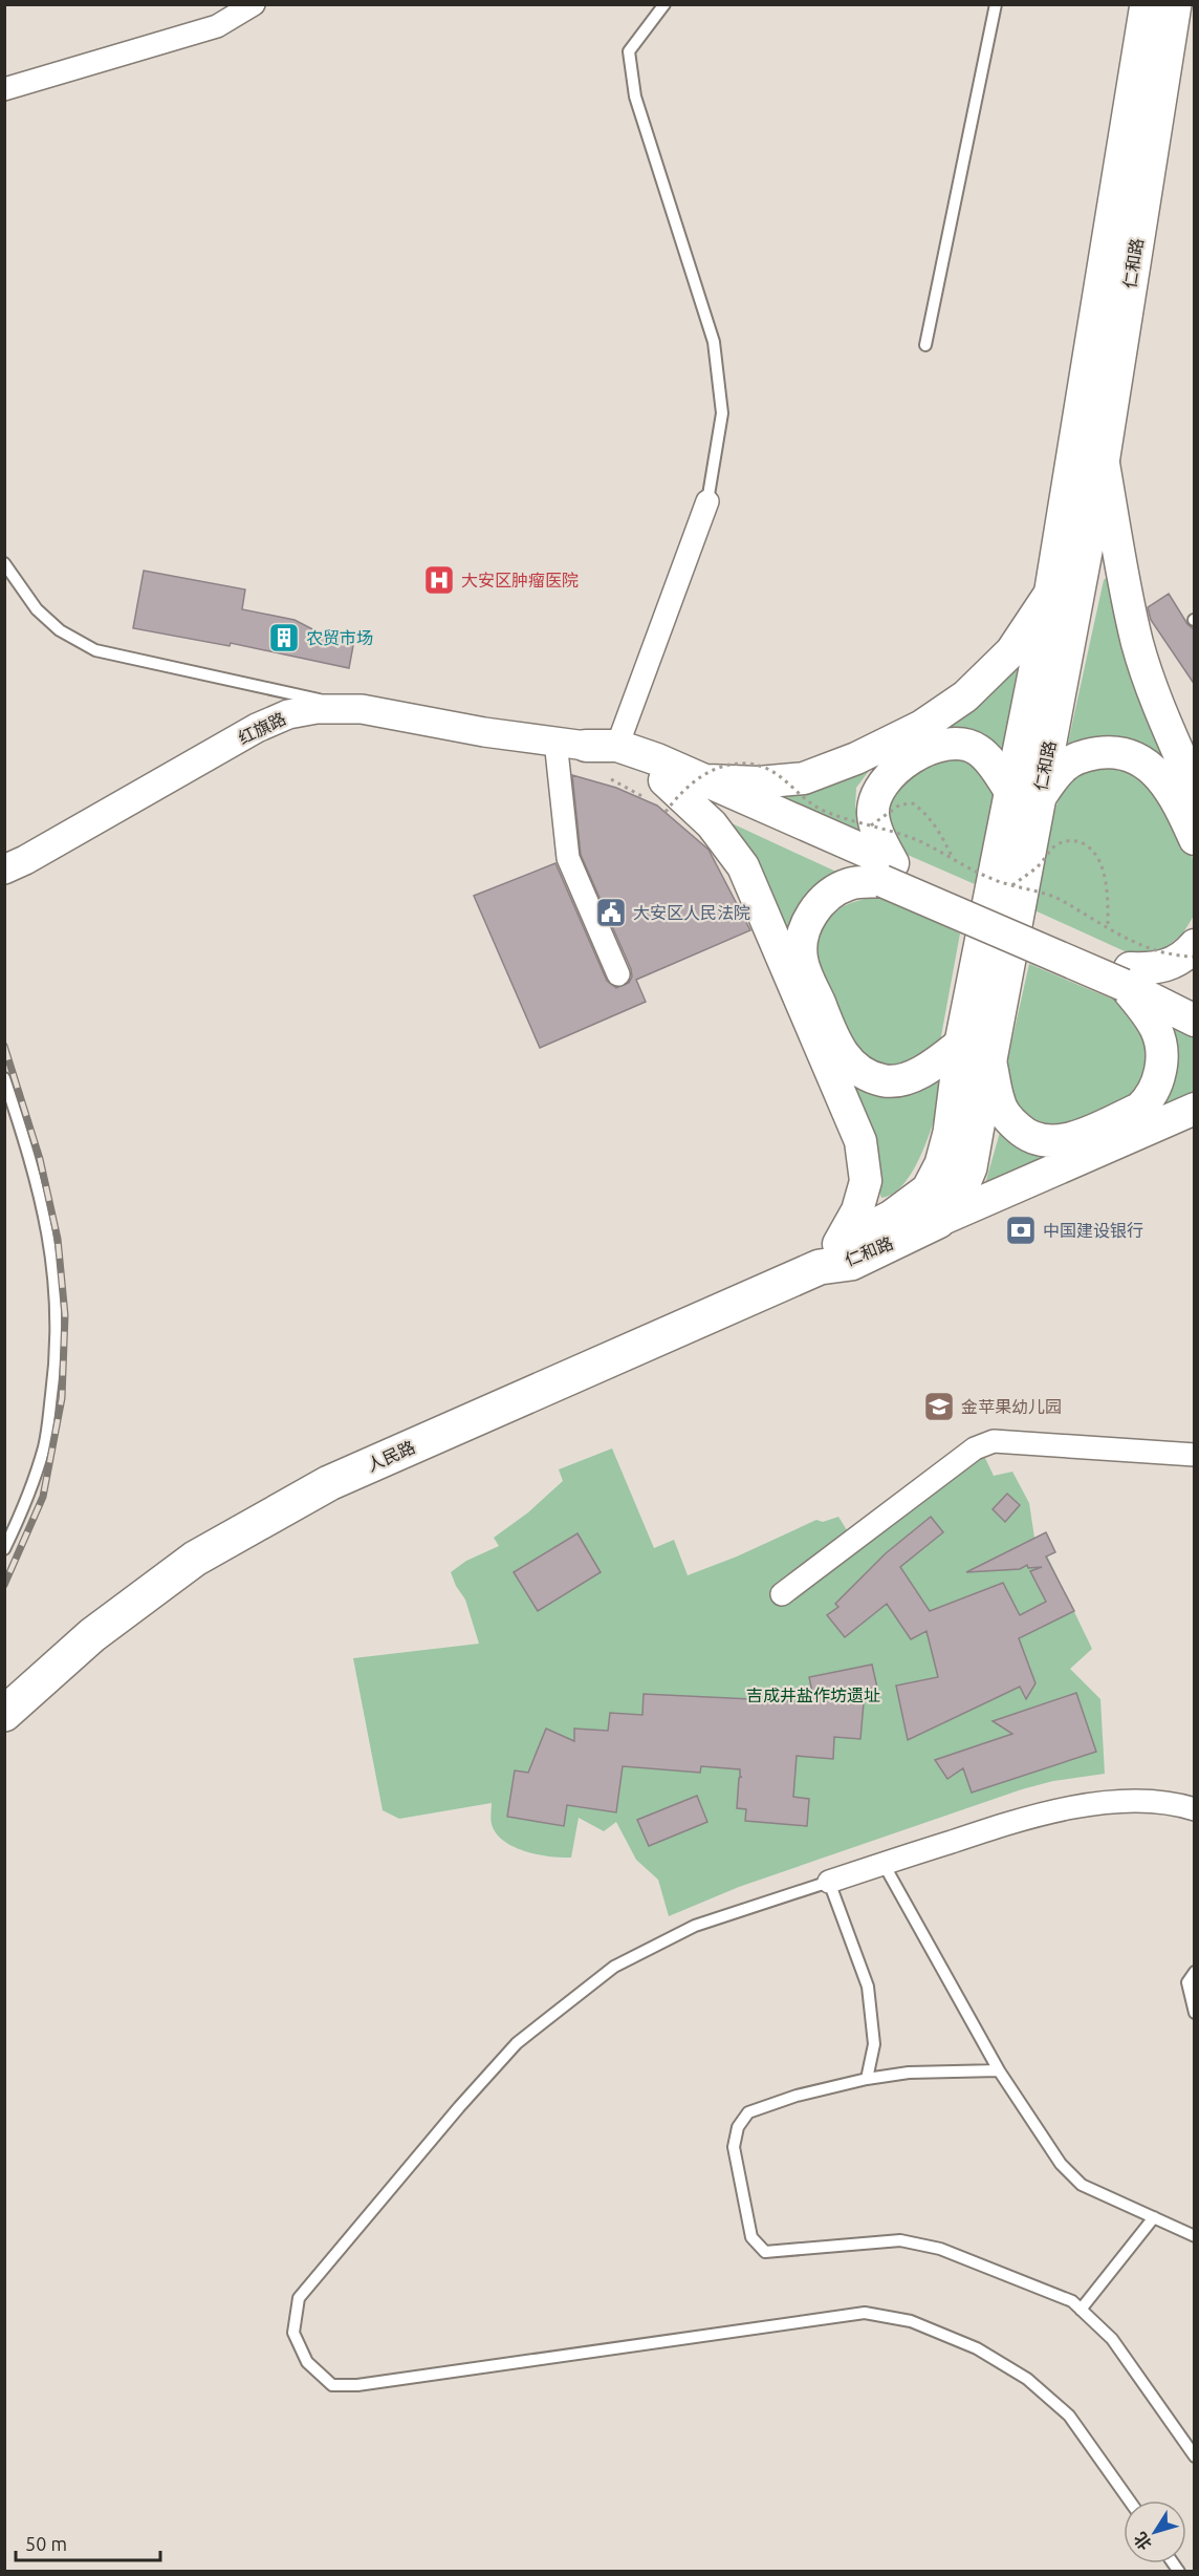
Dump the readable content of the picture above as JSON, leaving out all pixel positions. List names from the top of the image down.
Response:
{
  "streets": {
    "main road": ["仁和路", "人民路"],
    "street": ["红旗路"]
  },
  "crossings": [
    ["仁和路", "人民路"]
  ],
  "parks": ["吉成井盐作坊遗址"],
  "places": {
    "hospital": ["大安区肿瘤医院"],
    "building": ["农贸市场"],
    "public building": ["大安区人民法院"],
    "bank": ["中国建设银行"],
    "school or university": ["金苹果幼儿园"]
  },
  "scale_bar": "50 m",
  "north": "bottom left"
}
